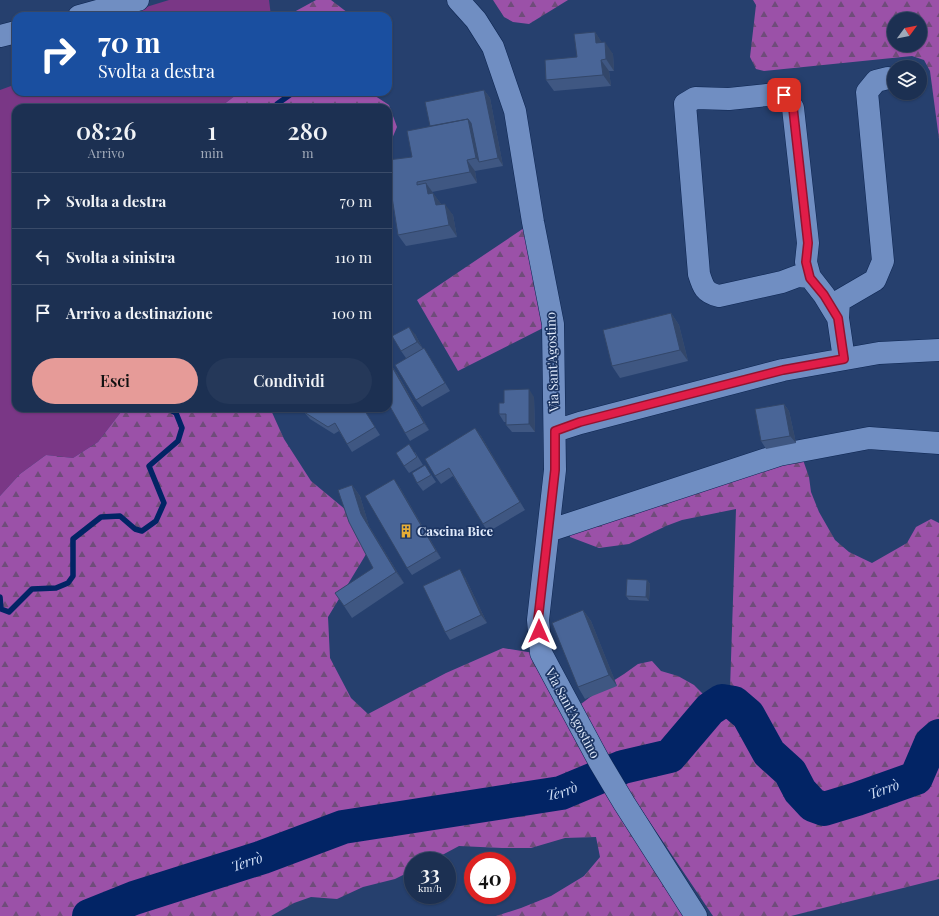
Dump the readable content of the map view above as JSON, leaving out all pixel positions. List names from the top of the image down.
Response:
{
  "streets": {
    "street": ["Via Sant'Agostino"]
  },
  "water": ["Terrò"],
  "places": {
    "building": ["Cascina Bice"]
  },
  "north": "top right",
  "page": {
    "turn": ["70 m", "Svolta a destra"],
    "eta": [
      "08:26",
      "Arrivo",
      "1",
      "min",
      "280",
      "m"
    ],
    "list": [
      {
        "name": "Svolta a destra",
        "value": "70 m"
      },
      {
        "name": "Svolta a sinistra",
        "value": "110 m"
      },
      {
        "name": "Arrivo a destinazione",
        "value": "100 m"
      }
    ],
    "buttons": ["Esci", "Condividi"],
    "speed": "33 km/h",
    "limit": "40"
  }
}
